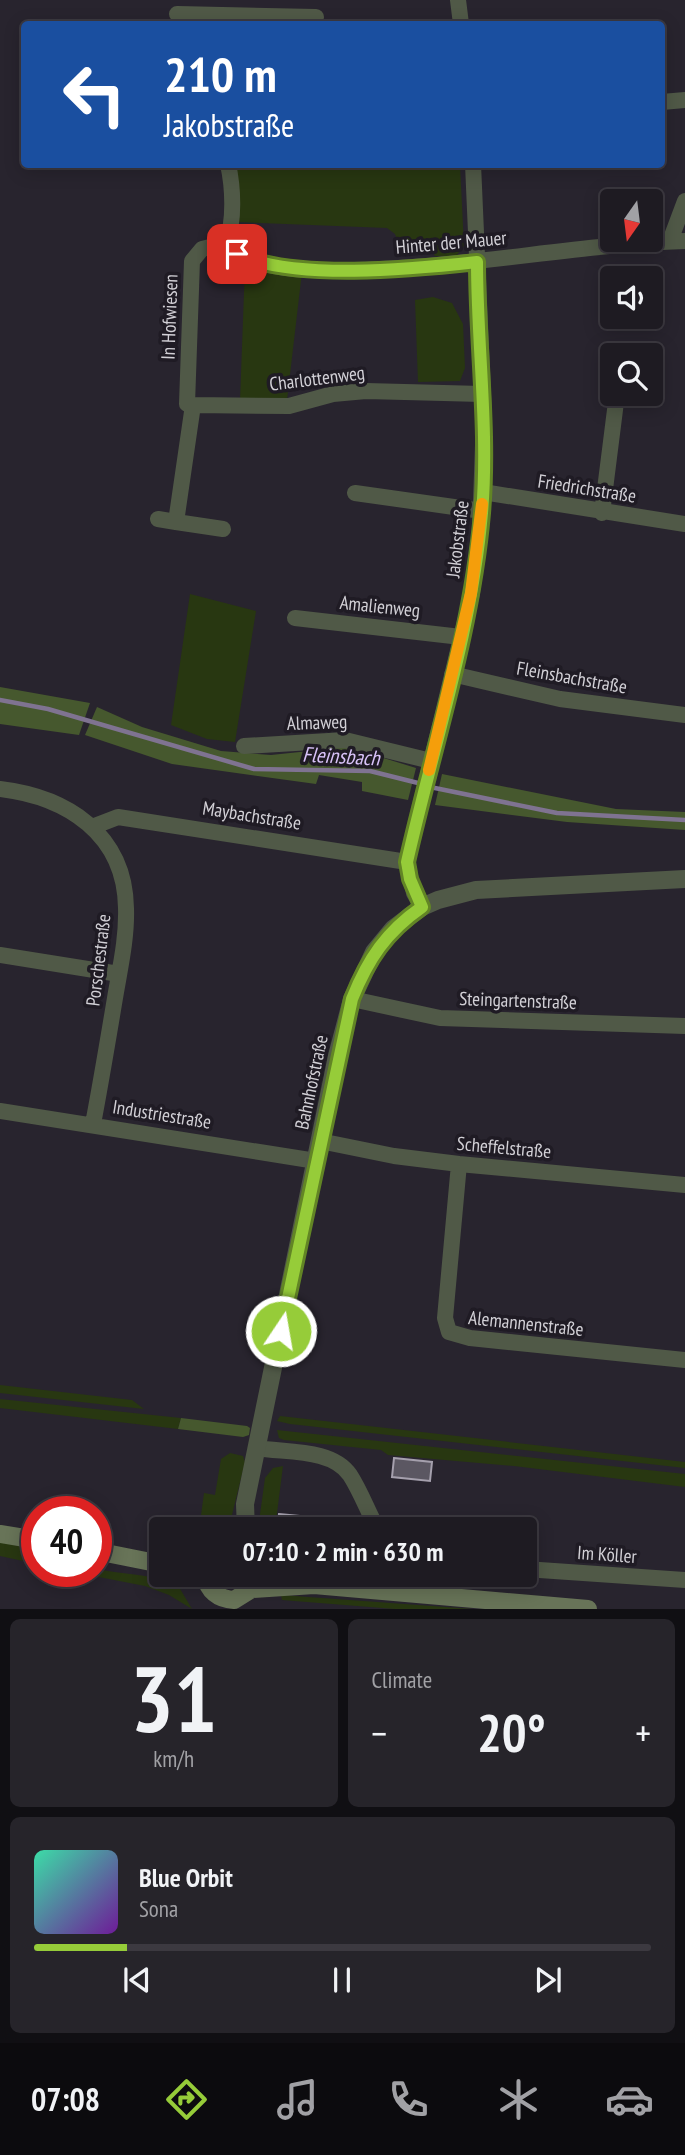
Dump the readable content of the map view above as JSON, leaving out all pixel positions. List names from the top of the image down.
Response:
{
  "streets": {
    "street": [
      "Hinter der Mauer",
      "In Hofwiesen",
      "Charlottenweg",
      "Friedrichstraße",
      "Jakobstraße",
      "Amalienweg",
      "Fleinsbachstraße",
      "Almaweg",
      "Maybachstraße",
      "Porschestraße",
      "Steingartenstraße",
      "Bahnhofstraße",
      "Industriestraße",
      "Scheffelstraße",
      "Alemannenstraße",
      "Im Köller"
    ]
  },
  "crossings": [
    ["Hinter der Mauer", "In Hofwiesen"],
    ["Hinter der Mauer", "Jakobstraße"],
    ["In Hofwiesen", "Charlottenweg"],
    ["Charlottenweg", "Jakobstraße"],
    ["Friedrichstraße", "Jakobstraße"],
    ["Jakobstraße", "Amalienweg"],
    ["Jakobstraße", "Fleinsbachstraße"],
    ["Jakobstraße", "Almaweg"],
    ["Jakobstraße", "Maybachstraße"],
    ["Jakobstraße", "Bahnhofstraße"],
    ["Maybachstraße", "Porschestraße"],
    ["Porschestraße", "Industriestraße"],
    ["Steingartenstraße", "Bahnhofstraße"],
    ["Bahnhofstraße", "Industriestraße"],
    ["Bahnhofstraße", "Scheffelstraße"],
    ["Scheffelstraße", "Alemannenstraße"]
  ],
  "water": ["Fleinsbach"],
  "north": "bottom",
  "page": {
    "turn": ["210 m", "Jakobstraße"],
    "limit": "40",
    "trip": "07:10 · 2 min · 630 m",
    "tile": [
      ["31", "km/h"],
      "Climate"
    ],
    "heat": ["−", "20°", "+"],
    "song": ["Blue Orbit", "Sona"],
    "tabs": "07:08"
  }
}
